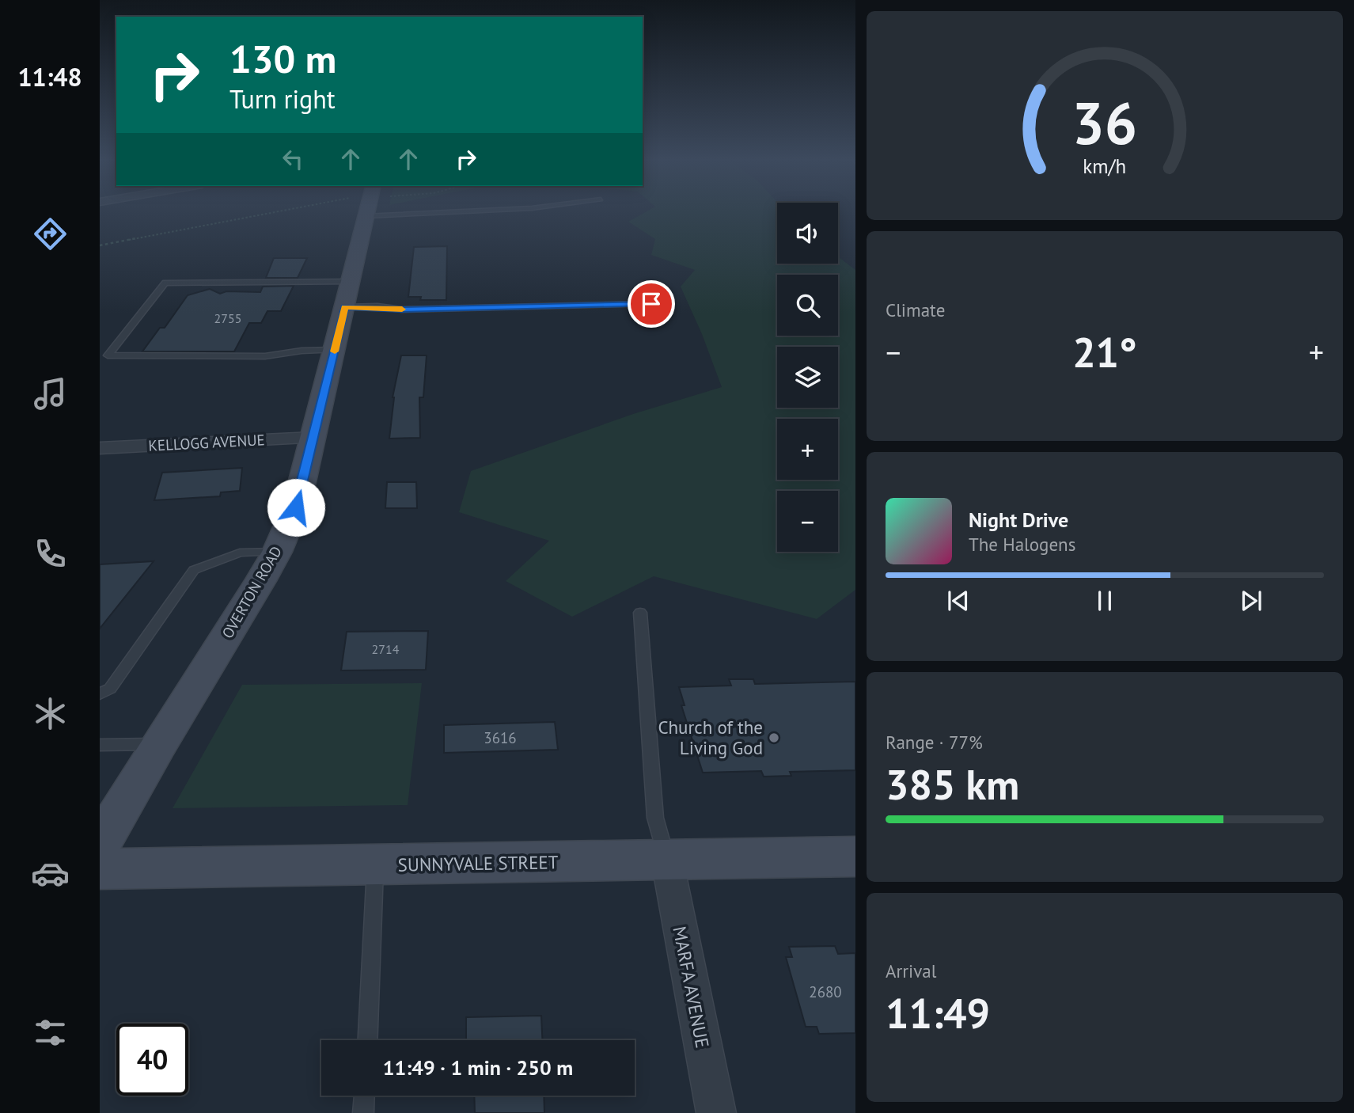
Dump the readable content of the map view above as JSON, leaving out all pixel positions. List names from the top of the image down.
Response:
{
  "streets": {
    "street": [
      "KELLOGG AVENUE",
      "OVERTON ROAD",
      "SUNNYVALE STREET",
      "MARFA AVENUE"
    ]
  },
  "crossings": [
    ["KELLOGG AVENUE", "OVERTON ROAD"],
    ["SUNNYVALE STREET", "MARFA AVENUE"]
  ],
  "places": ["Church of the Living God"],
  "house_numbers": [
    "2755",
    "2714",
    "3616",
    "2680"
  ],
  "page": {
    "tabs": "11:48",
    "turn": ["130 m", "Turn right"],
    "map_buttons": ["+", "−"],
    "tile": [
      "Climate",
      ["Range · 77%", "385 km"],
      ["Arrival", "11:49"]
    ],
    "heat": ["−", "21°", "+"],
    "song": ["Night Drive", "The Halogens"],
    "limit": "40",
    "trip": "11:49 · 1 min · 250 m",
    "gauge": ["36", "km/h"]
  }
}
